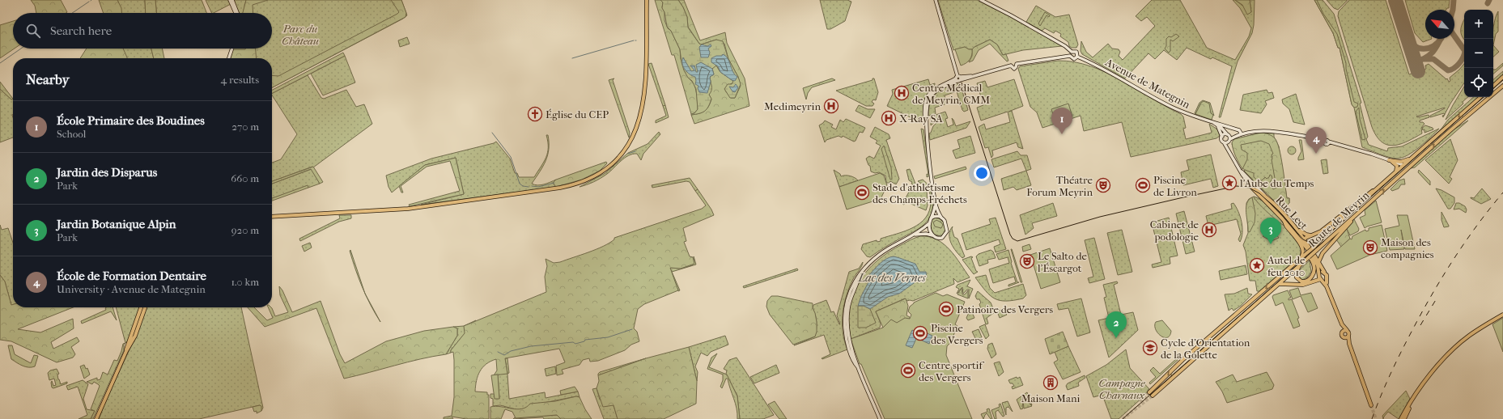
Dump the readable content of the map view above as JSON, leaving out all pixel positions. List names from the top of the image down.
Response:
{
  "streets": {
    "main road": ["Avenue de Mategnin", "Rue Lect", "Route de Meyrin"]
  },
  "crossings": [
    ["Avenue de Mategnin", "Rue Lect"]
  ],
  "water": ["Lac des Vernes"],
  "parks": ["Parc du Château", "Campagne Charnaux"],
  "places": {
    "hospital": [
      "Centre Médical de Meyrin, CMM",
      "Medimeyrin",
      "X-Ray SA",
      "Cabinet de podologie"
    ],
    "church": ["Église du CEP"],
    "place": ["l'Aube du Temps", "Autel de feu 2010"],
    "theatre": ["Théatre Forum Meyrin", "Maison des compagnies", "Le Salto de l'Éscargot"],
    "sports": [
      "Piscine de Livron",
      "Stade d’athlétisme des Champs-Fréchets",
      "Patinoire des Vergers",
      "Piscine des Vergers",
      "Centre sportif des Vergers"
    ],
    "school or university": ["Cycle d'Orientation de la Golette"],
    "building": ["Maison Mani"]
  },
  "north": "top left",
  "page": {
    "map_buttons": ["+", "−"],
    "search": "Search here",
    "heading": ["Nearby", "4 results"],
    "list": [
      {
        "mark": "1",
        "name": "École Primaire des Boudines",
        "note": "School",
        "value": "270 m"
      },
      {
        "mark": "2",
        "name": "Jardin des Disparus",
        "note": "Park",
        "value": "660 m"
      },
      {
        "mark": "3",
        "name": "Jardin Botanique Alpin",
        "note": "Park",
        "value": "920 m"
      },
      {
        "mark": "4",
        "name": "École de Formation Dentaire",
        "note": "University · Avenue de Mategnin",
        "value": "1.0 km"
      }
    ],
    "pins": [
      "1",
      "4",
      "3",
      "2"
    ]
  }
}
